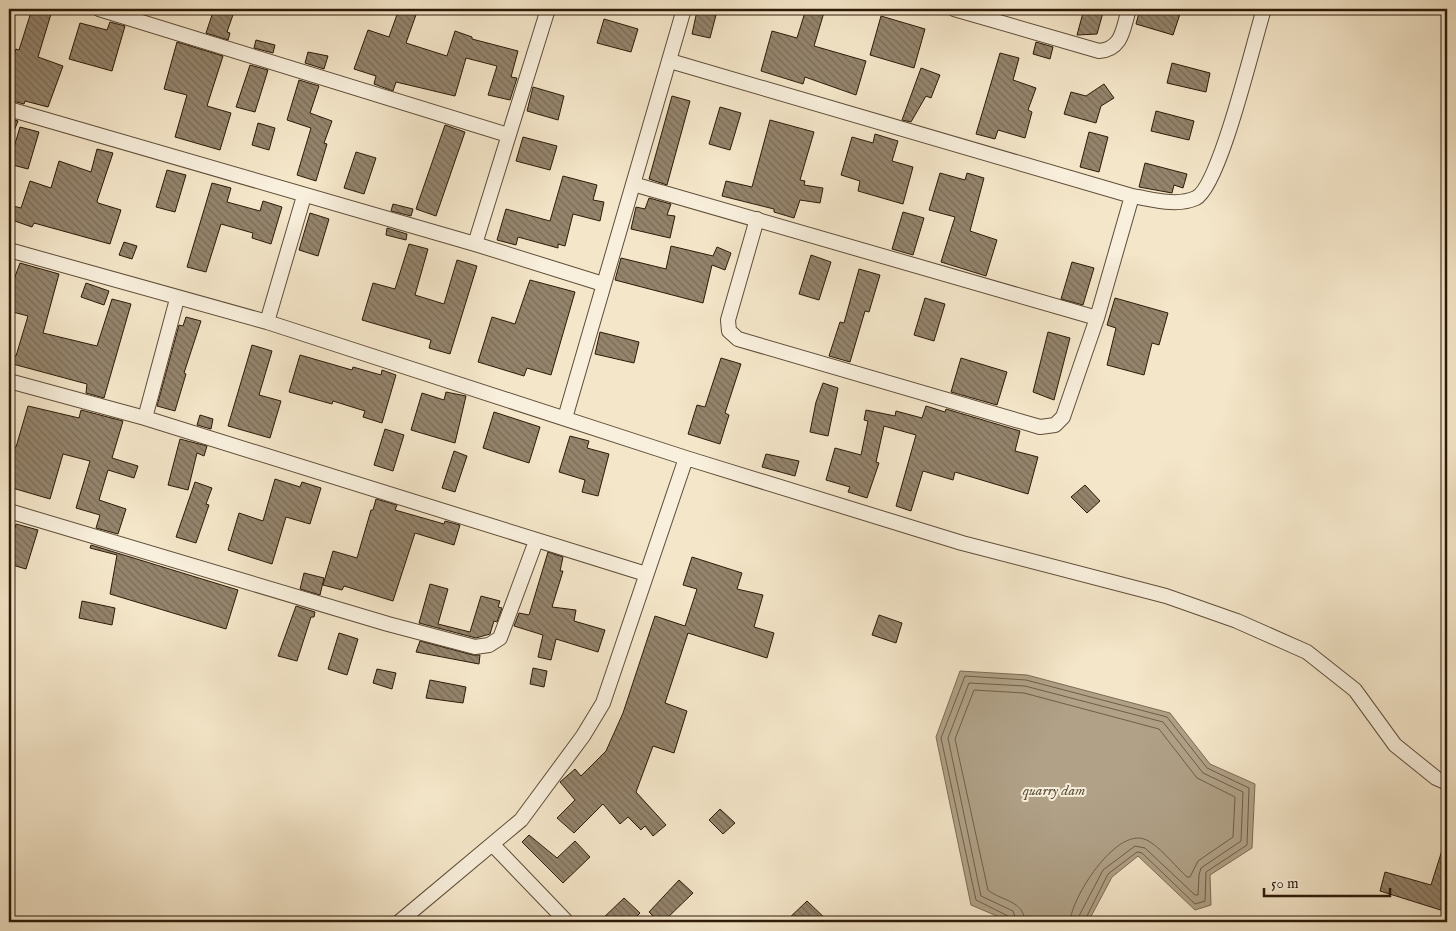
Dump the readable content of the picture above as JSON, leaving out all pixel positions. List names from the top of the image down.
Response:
{
  "water": ["quarry dam"],
  "scale_bar": "50 m"
}
